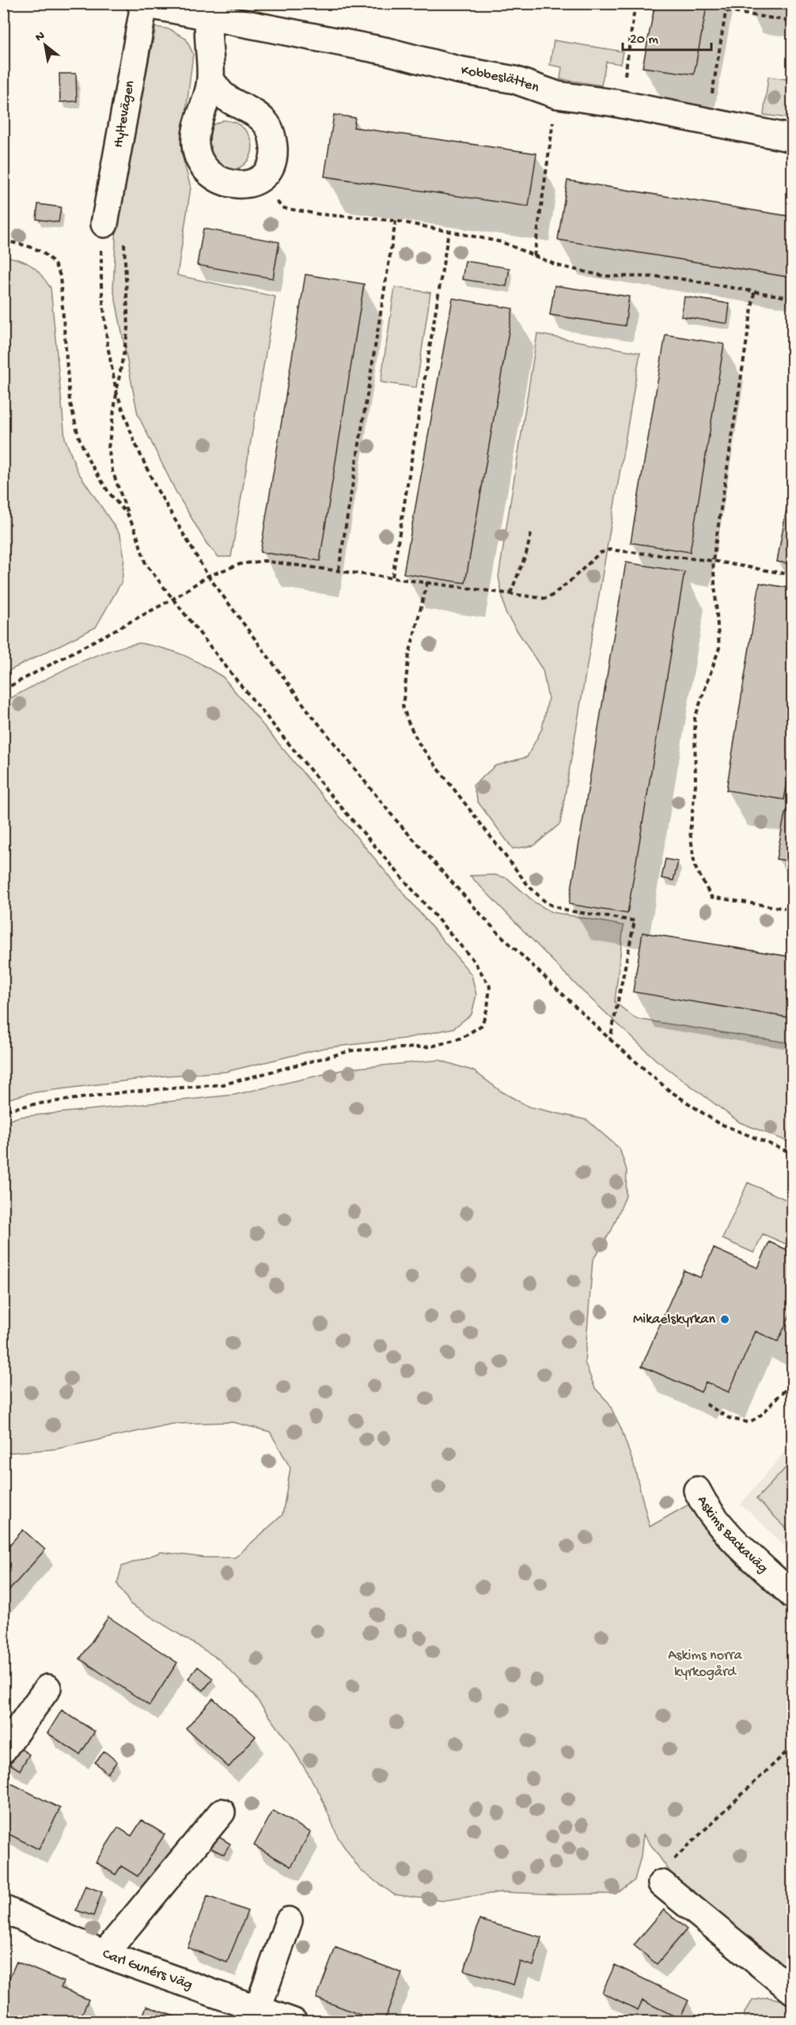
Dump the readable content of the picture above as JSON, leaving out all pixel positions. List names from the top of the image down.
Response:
{
  "streets": {
    "street": [
      "Kobbeslätten",
      "Hyltevägen",
      "Askims Backaväg",
      "Carl Gunérs Väg"
    ]
  },
  "crossings": [
    ["Kobbeslätten", "Hyltevägen"]
  ],
  "parks": ["Askims norra kyrkogård"],
  "places": ["Mikaelskyrkan"],
  "scale_bar": "20 m",
  "north": "top left"
}
